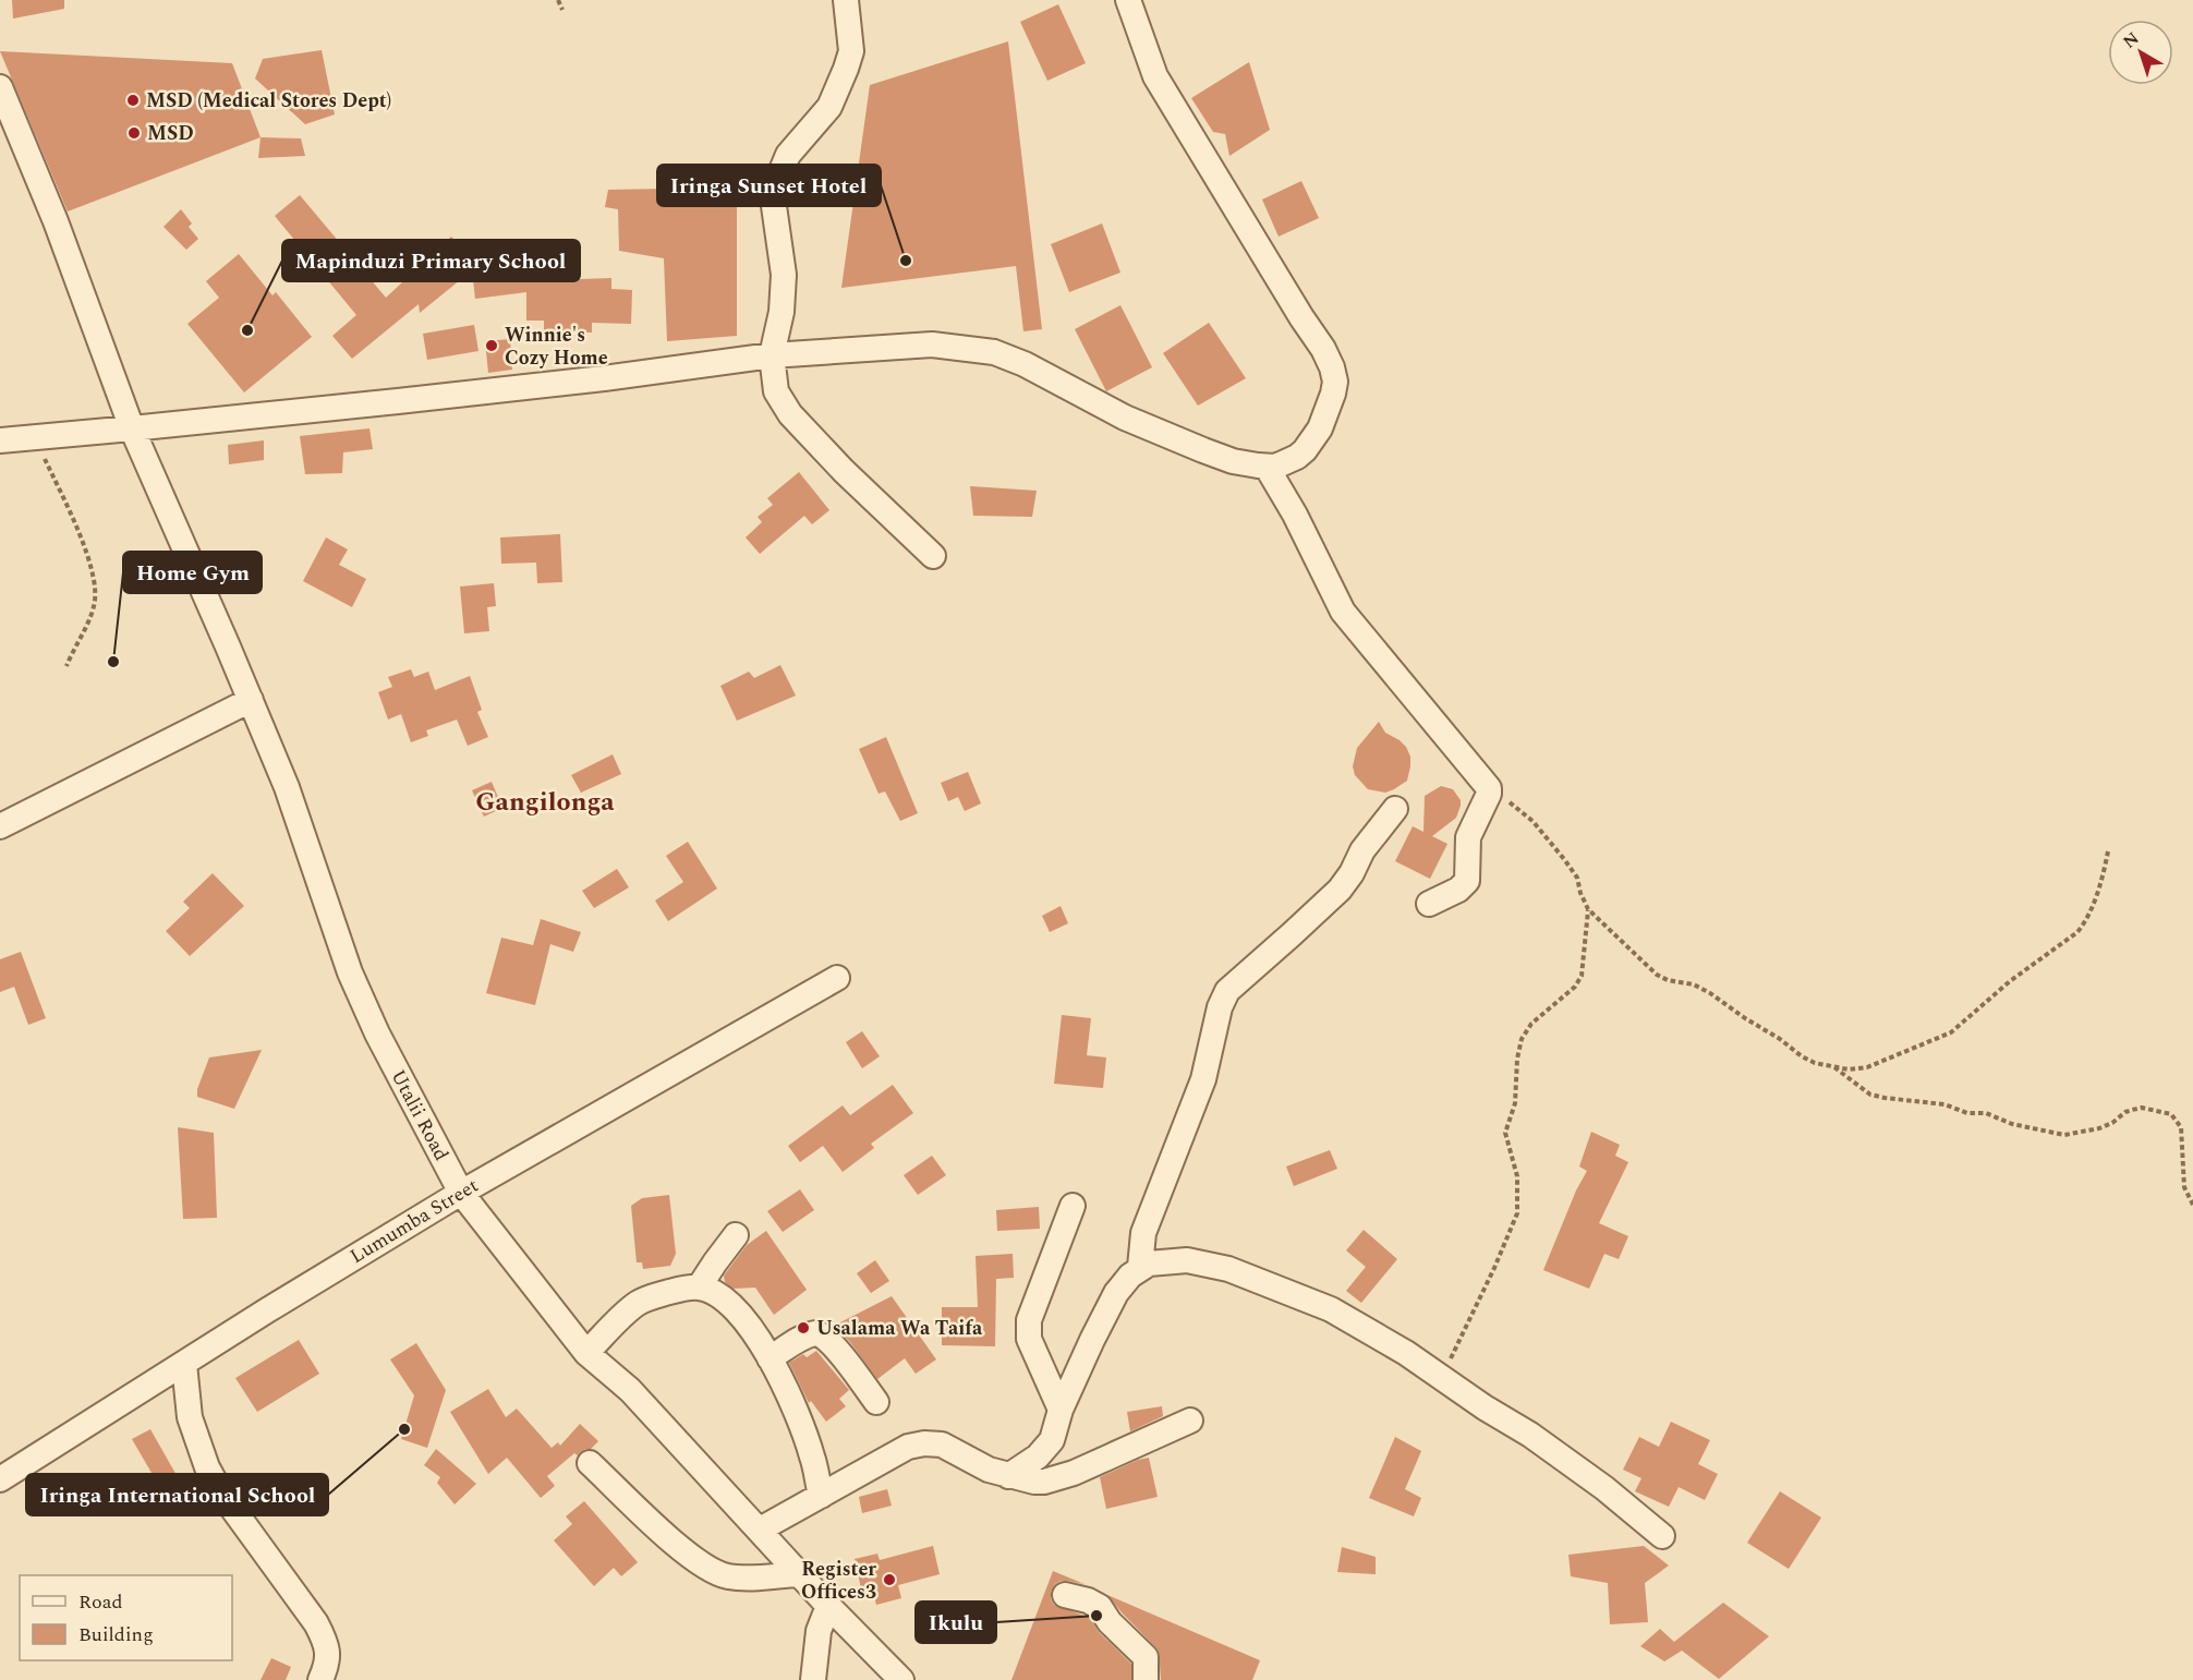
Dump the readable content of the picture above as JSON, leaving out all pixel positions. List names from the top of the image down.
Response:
{
  "streets": {
    "street": ["Utalii Road", "Lumumba Street"]
  },
  "crossings": [
    ["Utalii Road", "Lumumba Street"]
  ],
  "districts": ["Gangilonga"],
  "places": [
    "MSD (Medical Stores Dept)",
    "MSD",
    "Iringa Sunset Hotel",
    "Mapinduzi Primary School",
    "Winnie's Cozy Home",
    "Home Gym",
    "Usalama Wa Taifa",
    "Iringa International School",
    "Register Offices3",
    "Ikulu"
  ],
  "legend": ["Road", "Building"],
  "north": "top left"
}
